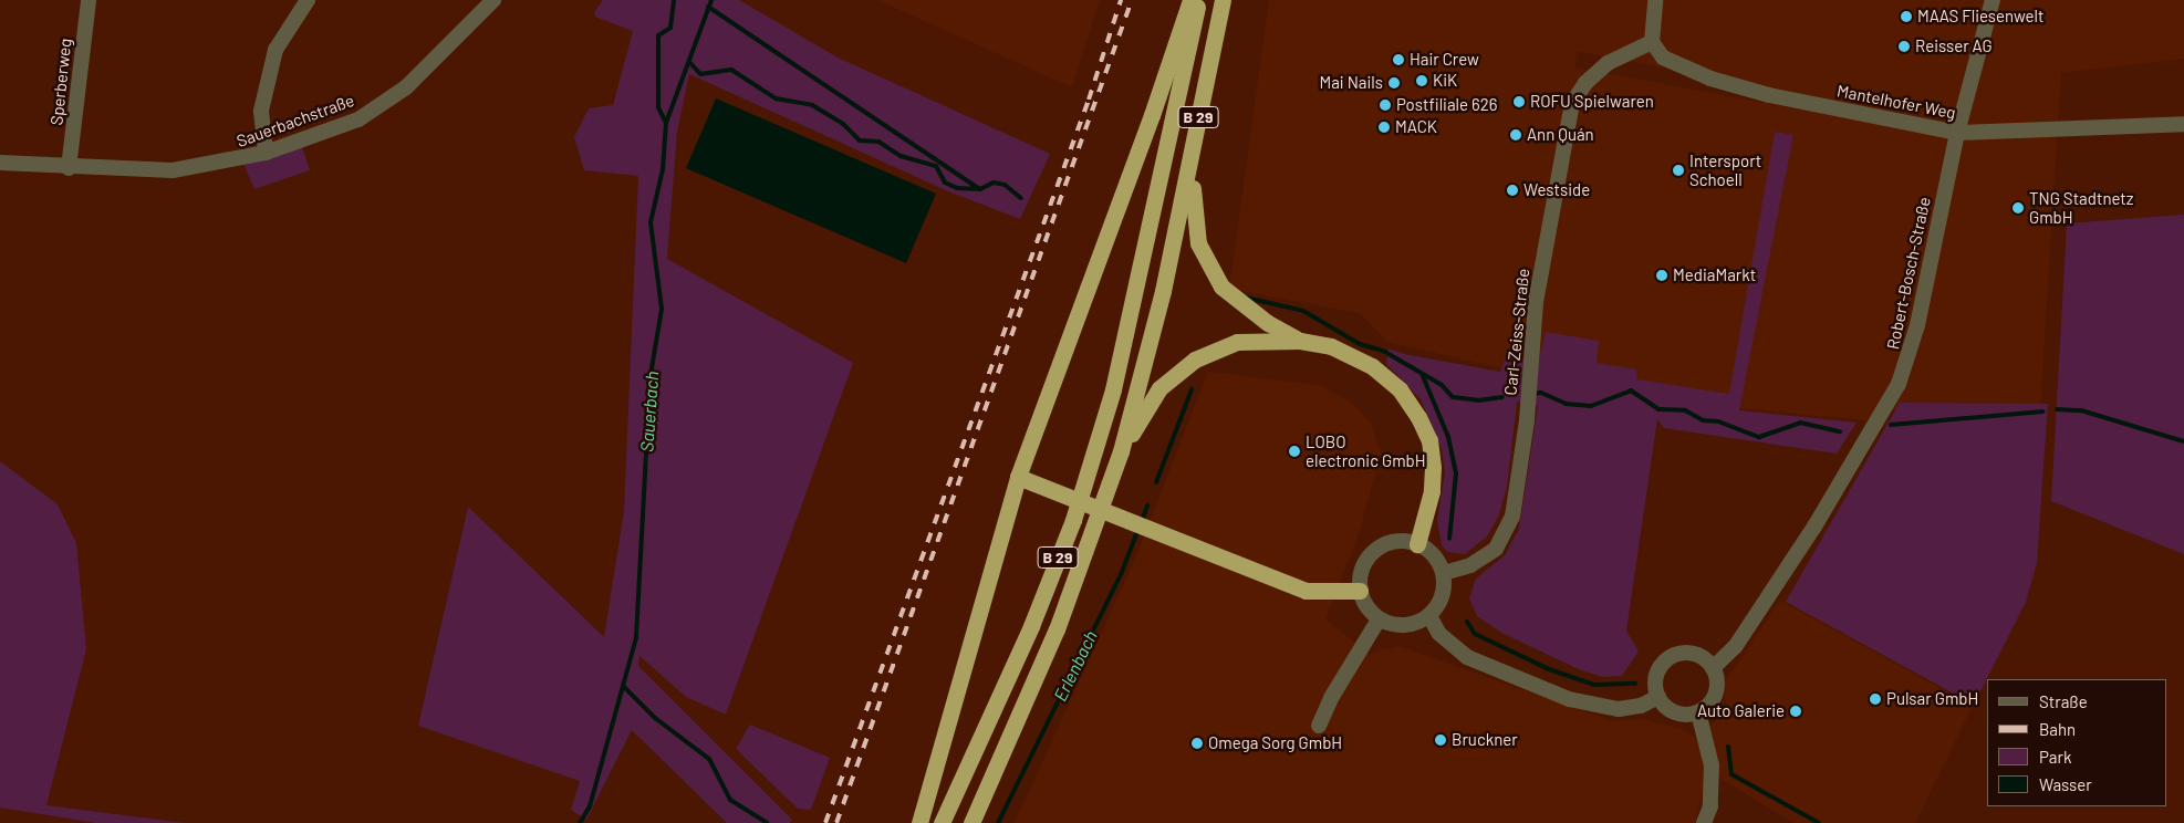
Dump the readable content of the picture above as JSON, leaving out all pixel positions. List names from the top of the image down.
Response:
{
  "streets": {
    "highway": ["B 29"],
    "street": [
      "Sperberweg",
      "Mantelhofer Weg",
      "Sauerbachstraße",
      "Robert-Bosch-Straße",
      "Carl-Zeiss-Straße"
    ]
  },
  "crossings": [
    ["Sperberweg", "Sauerbachstraße"],
    ["Mantelhofer Weg", "Robert-Bosch-Straße"],
    ["Mantelhofer Weg", "Carl-Zeiss-Straße"]
  ],
  "water": ["Sauerbach", "Erlenbach"],
  "places": [
    "MAAS Fliesenwelt",
    "Reisser AG",
    "Hair Crew",
    "KiK",
    "Mai Nails",
    "ROFU Spielwaren",
    "Postfiliale 626",
    "MACK",
    "Ann Quán",
    "Intersport Schoell",
    "Westside",
    "TNG Stadtnetz GmbH",
    "MediaMarkt",
    "LOBO electronic GmbH",
    "Pulsar GmbH",
    "Auto Galerie",
    "Bruckner",
    "Omega Sorg GmbH"
  ],
  "legend": [
    "Straße",
    "Bahn",
    "Park",
    "Wasser"
  ]
}
